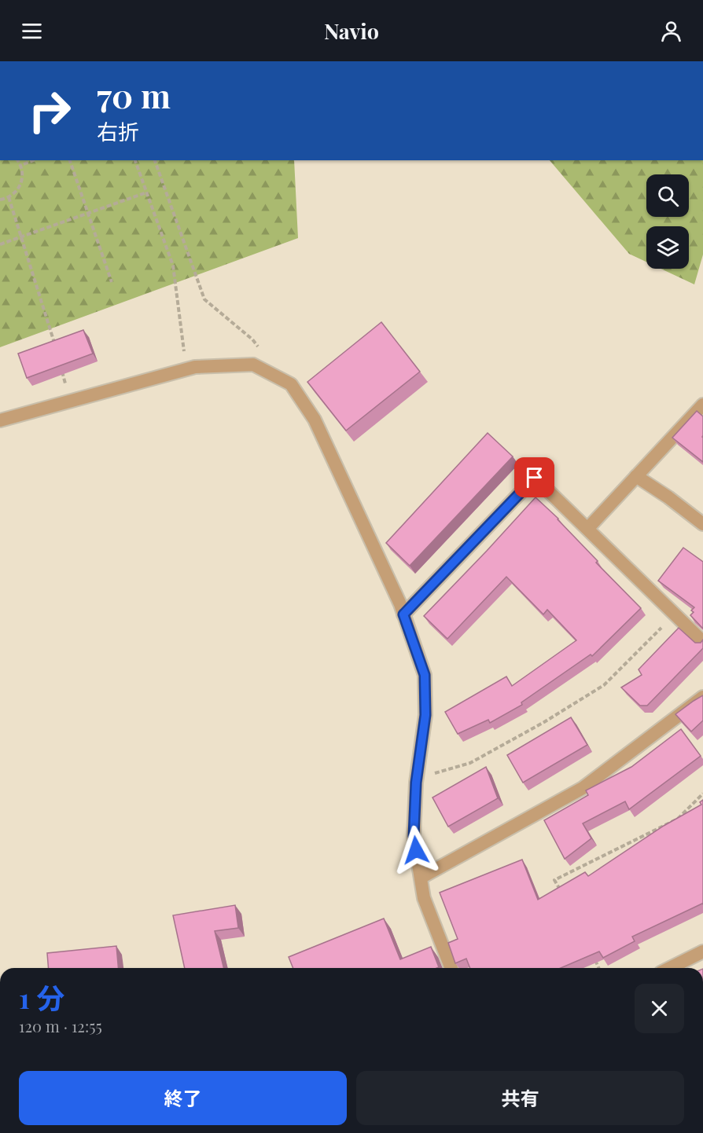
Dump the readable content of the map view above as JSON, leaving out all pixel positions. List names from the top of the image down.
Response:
{
  "page": {
    "header": "Navio",
    "turn": ["70 m", "右折"],
    "heading": ["1 分", "120 m · 12:55"],
    "buttons": ["終了", "共有"]
  }
}
